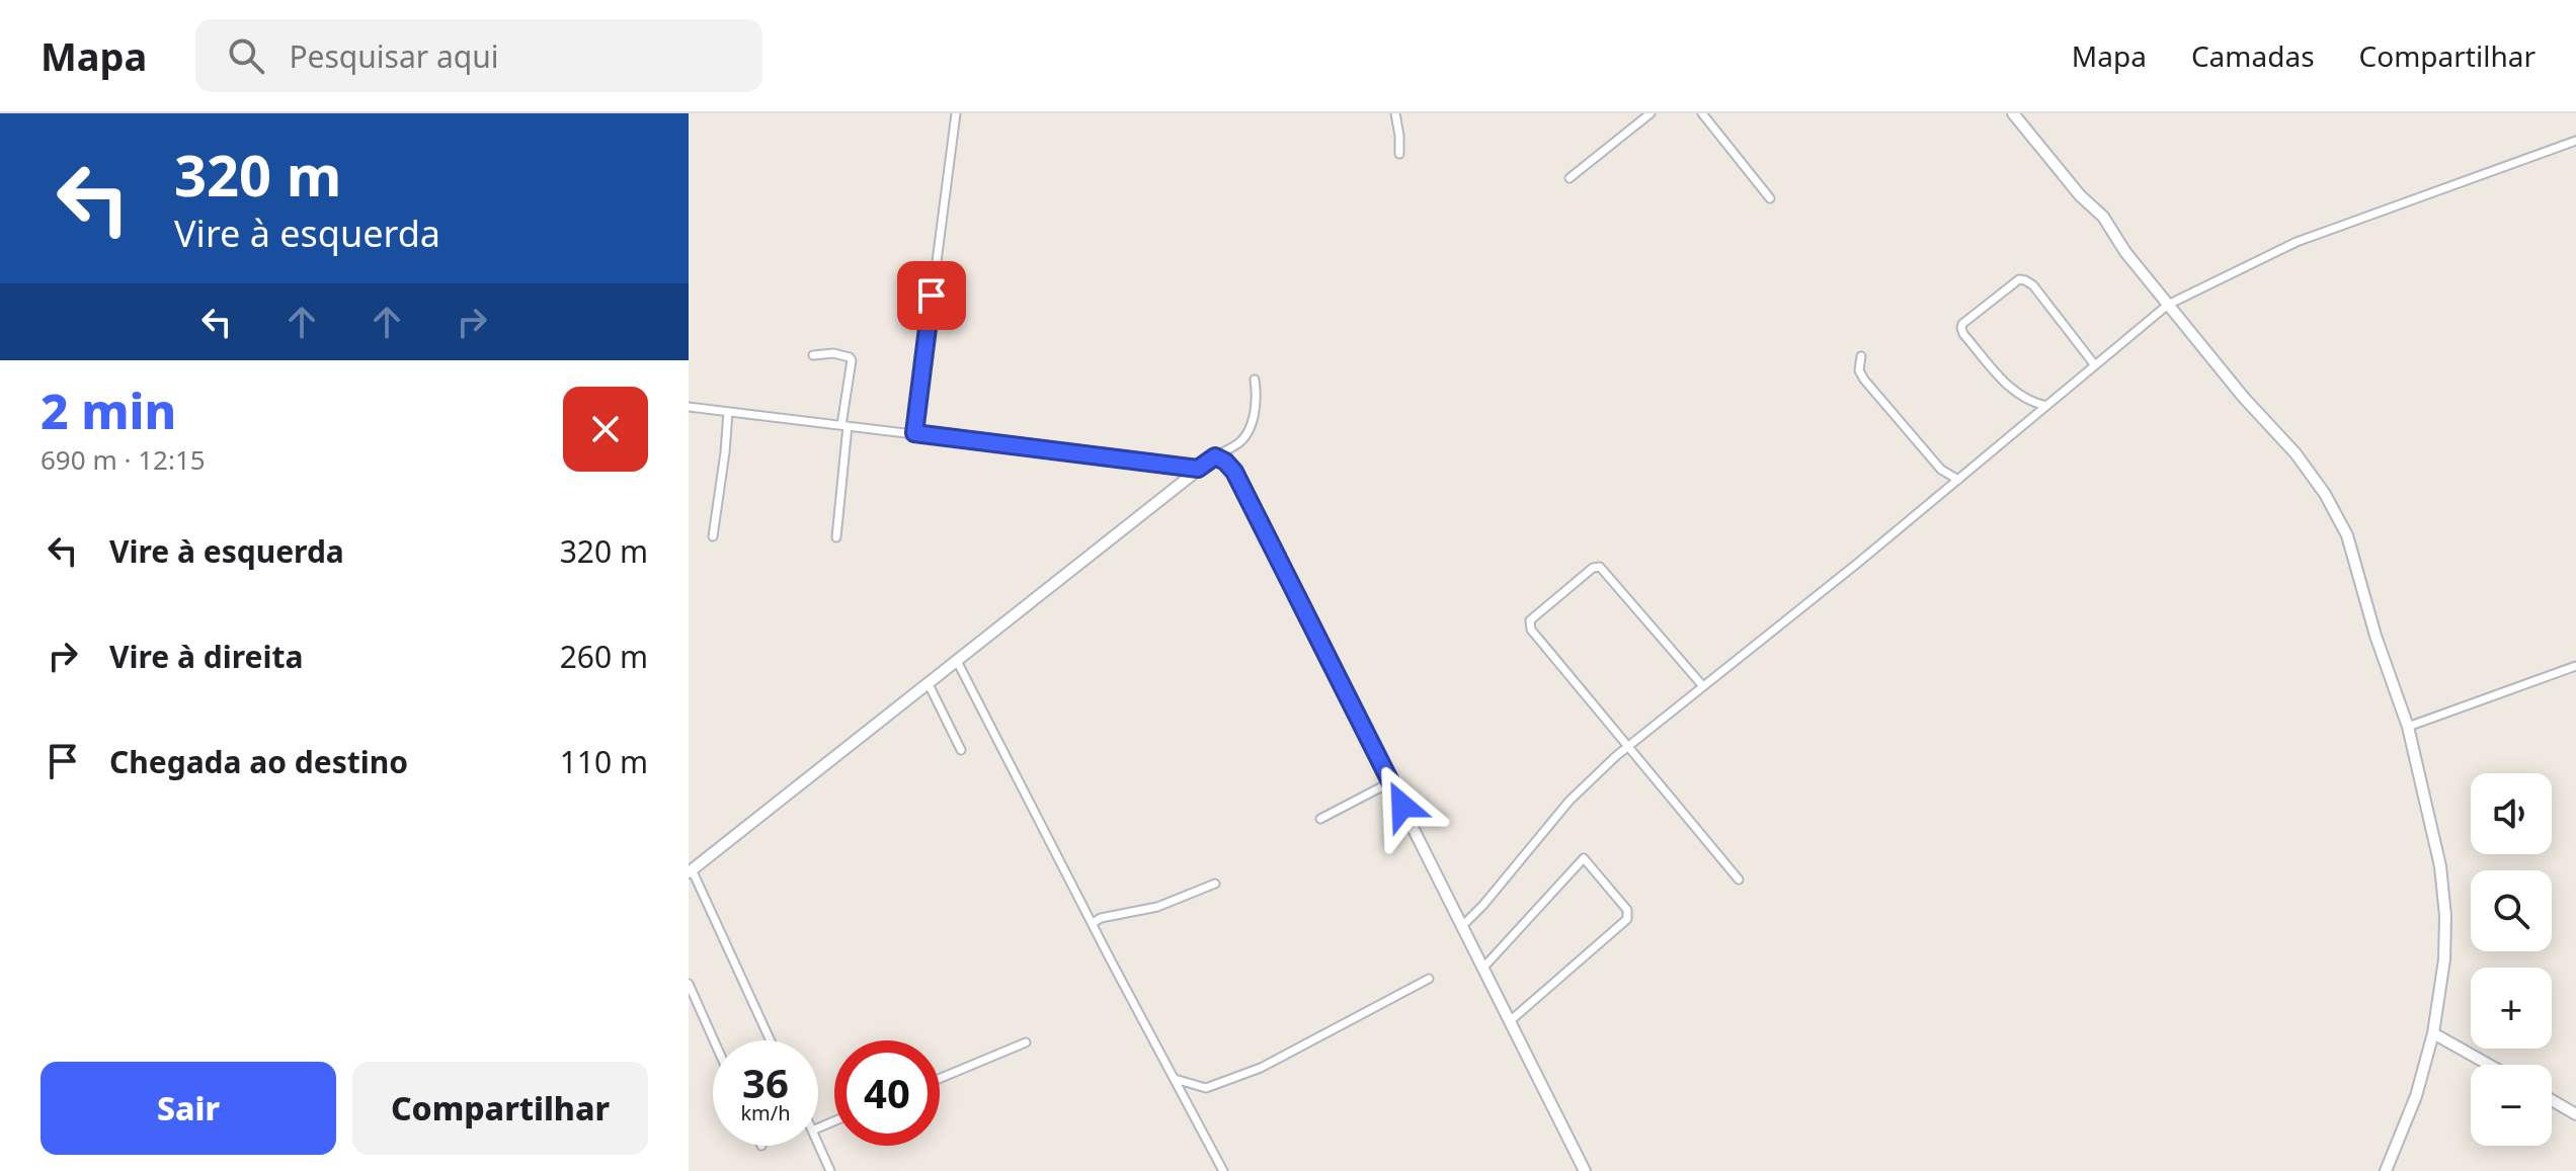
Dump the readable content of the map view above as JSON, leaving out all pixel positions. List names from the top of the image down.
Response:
{
  "page": {
    "header": "Mapa",
    "search": "Pesquisar aqui",
    "nav": ["Mapa", "Camadas", "Compartilhar"],
    "turn": ["320 m", "Vire à esquerda"],
    "heading": ["2 min", "690 m · 12:15"],
    "list": [
      {
        "name": "Vire à esquerda",
        "value": "320 m"
      },
      {
        "name": "Vire à direita",
        "value": "260 m"
      },
      {
        "name": "Chegada ao destino",
        "value": "110 m"
      }
    ],
    "map_buttons": ["+", "−"],
    "speed": "36 km/h",
    "limit": "40",
    "buttons": ["Sair", "Compartilhar"]
  }
}
